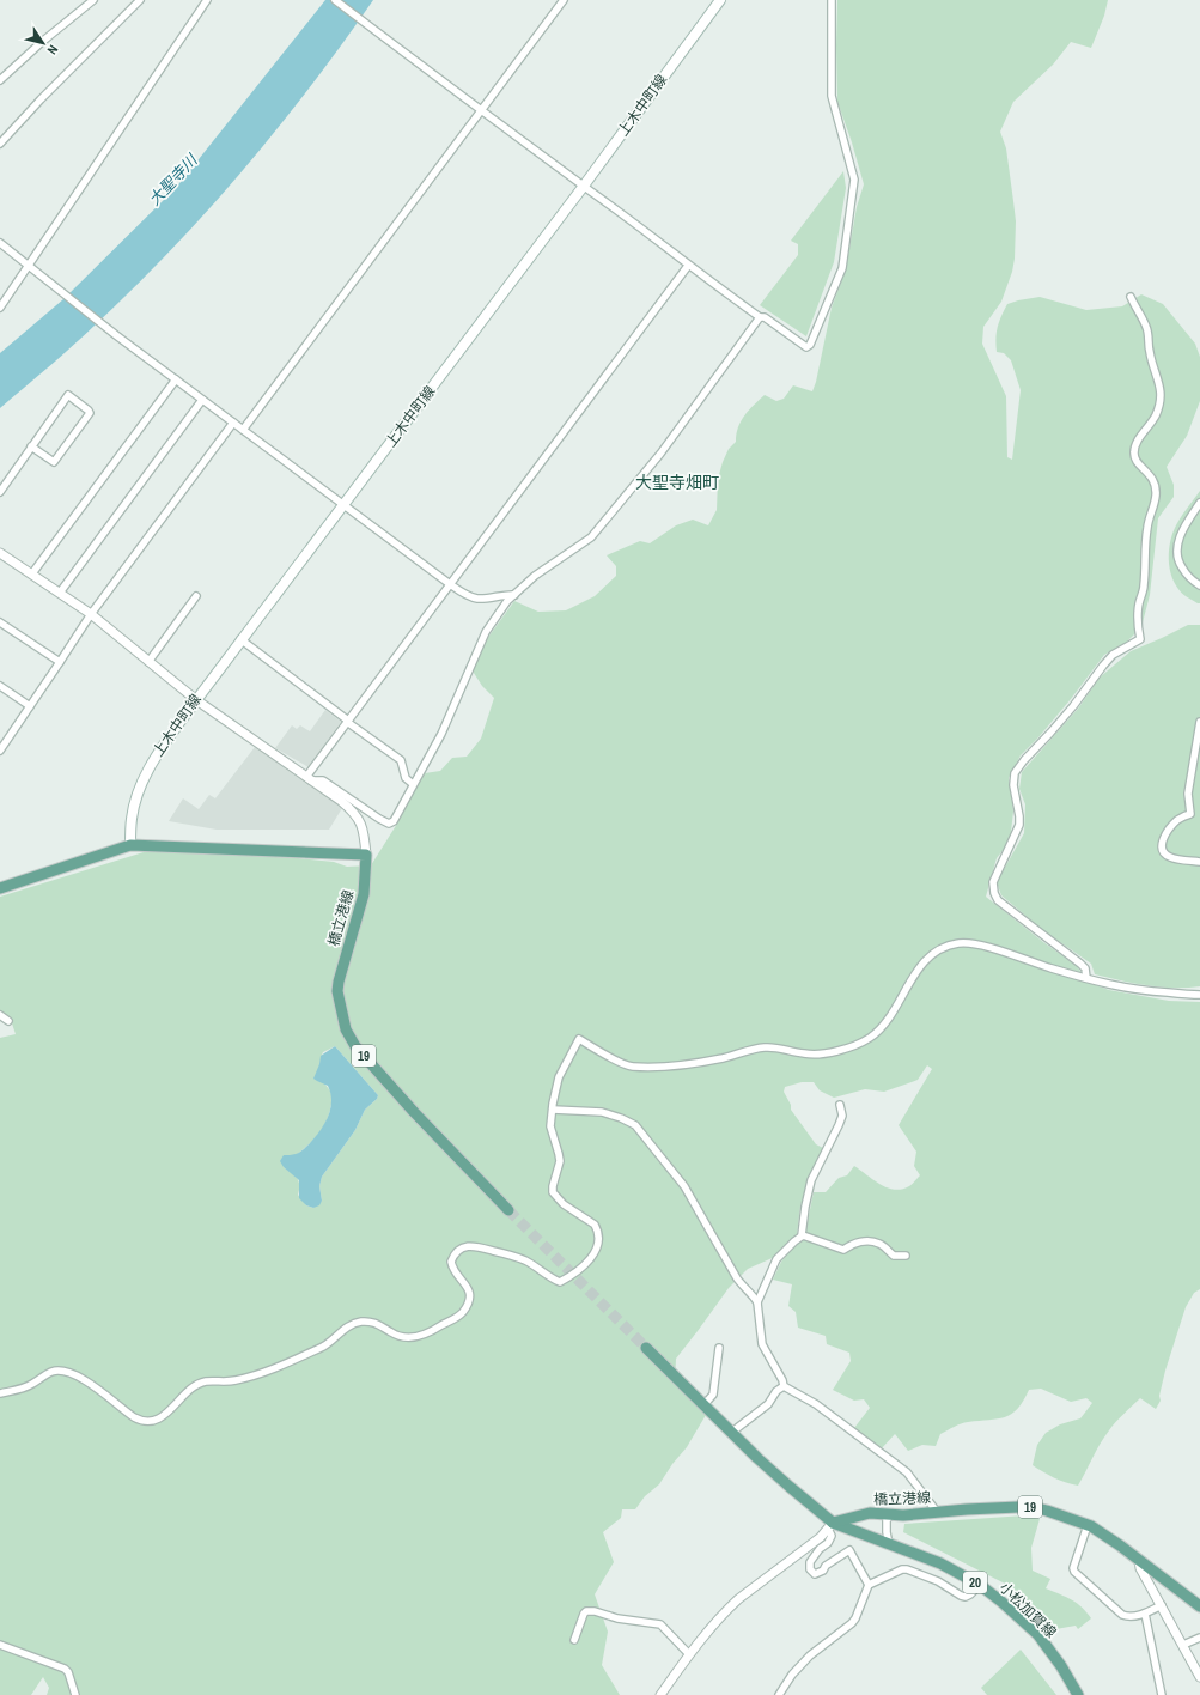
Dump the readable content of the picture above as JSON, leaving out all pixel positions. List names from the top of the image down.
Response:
{
  "streets": {
    "main road": [
      "上木中町線",
      "橋立港線",
      "19",
      "20",
      "小松加賀線"
    ]
  },
  "crossings": [
    ["橋立港線", "小松加賀線"]
  ],
  "districts": ["大聖寺畑町"],
  "water": ["大聖寺川"],
  "north": "bottom right"
}
